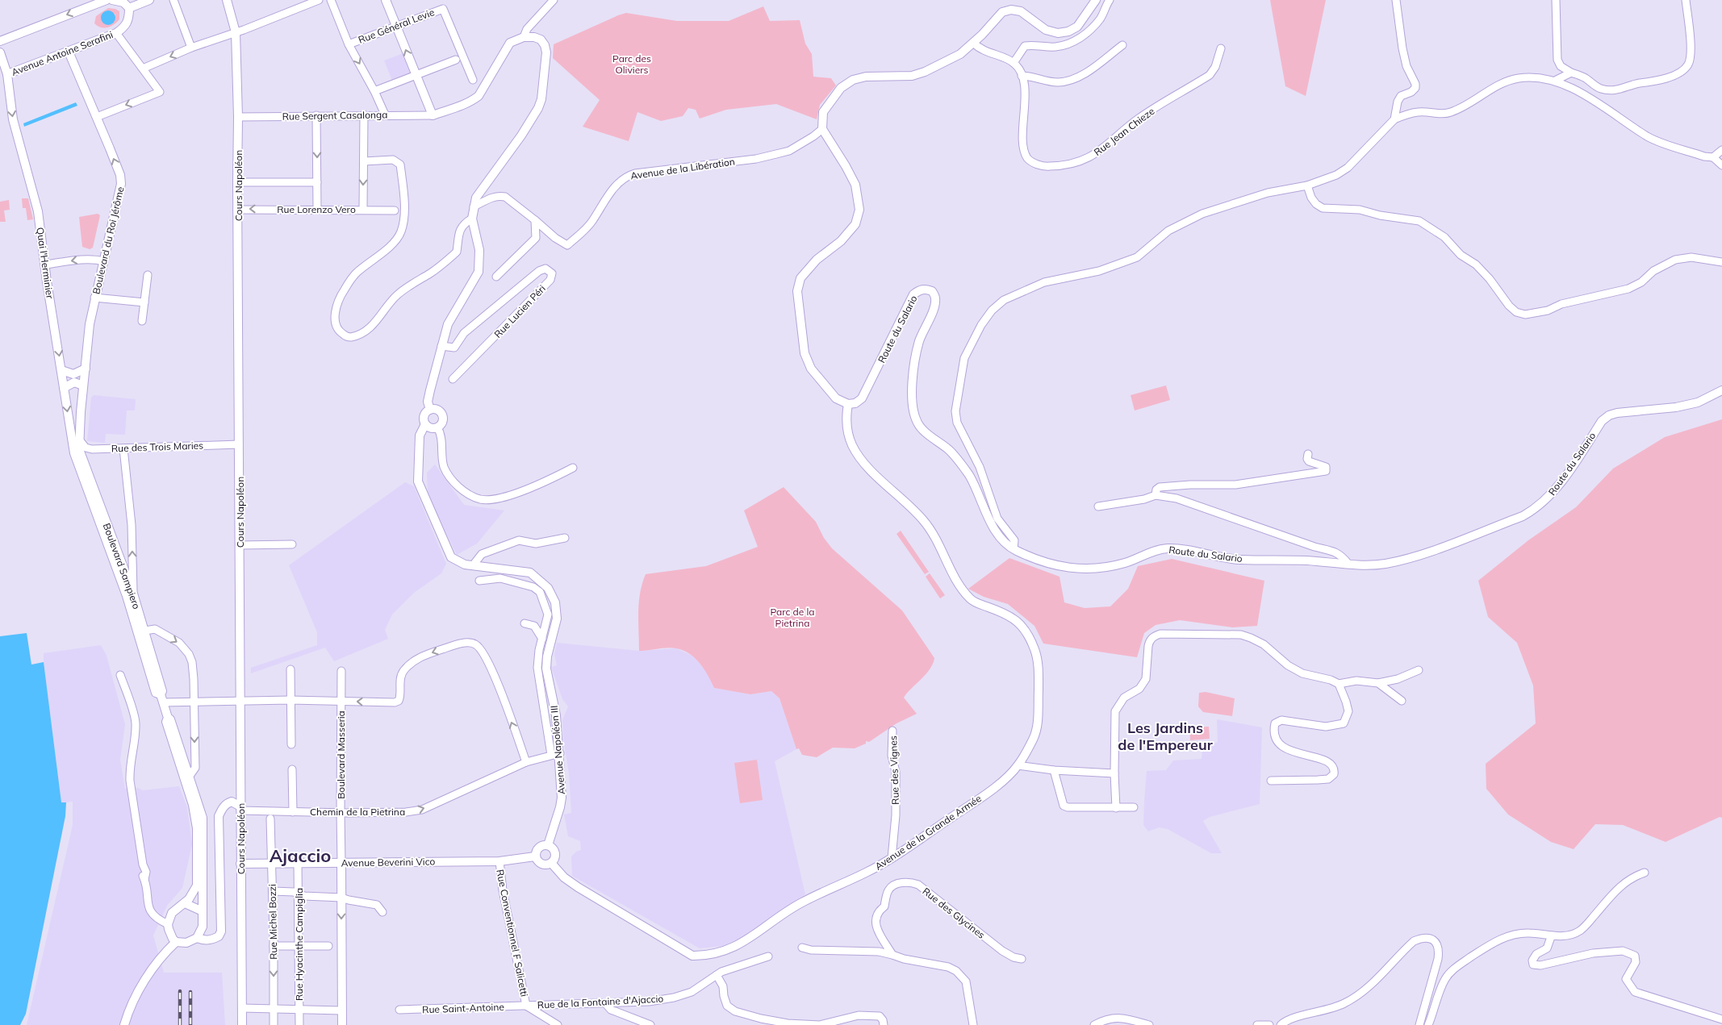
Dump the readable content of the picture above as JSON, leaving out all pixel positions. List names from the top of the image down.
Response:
{
  "streets": {
    "main road": [
      "Avenue Antoine Serafini",
      "Cours Napoléon",
      "Boulevard du Roi Jérôme",
      "Quai l'Herminier",
      "Route du Salario",
      "Boulevard Sampiero",
      "Avenue Napoléon III",
      "Avenue de la Grande Armée",
      "Avenue Beverini Vico"
    ],
    "street": [
      "Rue Général Levie",
      "Rue Sergent Casalonga",
      "Rue Jean Chieze",
      "Avenue de la Libération",
      "Rue Lorenzo Vero",
      "Rue Lucien Péri",
      "Rue des Trois Maries",
      "Boulevard Masseria",
      "Rue des Vignes",
      "Chemin de la Pietrina",
      "Rue des Glycines",
      "Rue Michel Bozzi",
      "Rue Conventionnel F Salicetti",
      "Rue Hyacinthe Campiglia",
      "Rue de la Fontaine d'Ajaccio",
      "Rue Saint-Antoine"
    ]
  },
  "crossings": [
    ["Avenue Antoine Serafini", "Boulevard du Roi Jérôme"],
    ["Avenue Antoine Serafini", "Quai l'Herminier"],
    ["Rue Sergent Casalonga", "Cours Napoléon"],
    ["Cours Napoléon", "Rue Lorenzo Vero"],
    ["Cours Napoléon", "Rue des Trois Maries"],
    ["Cours Napoléon", "Chemin de la Pietrina"],
    ["Cours Napoléon", "Avenue Beverini Vico"],
    ["Boulevard du Roi Jérôme", "Rue des Trois Maries"],
    ["Boulevard du Roi Jérôme", "Boulevard Sampiero"],
    ["Quai l'Herminier", "Boulevard Sampiero"],
    ["Route du Salario", "Avenue de la Grande Armée"],
    ["Rue des Trois Maries", "Boulevard Sampiero"],
    ["Avenue Napoléon III", "Chemin de la Pietrina"],
    ["Avenue Napoléon III", "Avenue de la Grande Armée"],
    ["Avenue Napoléon III", "Avenue Beverini Vico"],
    ["Boulevard Masseria", "Chemin de la Pietrina"],
    ["Boulevard Masseria", "Avenue Beverini Vico"],
    ["Rue des Vignes", "Avenue de la Grande Armée"],
    ["Avenue de la Grande Armée", "Avenue Beverini Vico"],
    ["Avenue Beverini Vico", "Rue Michel Bozzi"],
    ["Avenue Beverini Vico", "Rue Conventionnel F Salicetti"],
    ["Avenue Beverini Vico", "Rue Hyacinthe Campiglia"],
    ["Rue Conventionnel F Salicetti", "Rue de la Fontaine d'Ajaccio"],
    ["Rue Conventionnel F Salicetti", "Rue Saint-Antoine"],
    ["Rue de la Fontaine d'Ajaccio", "Rue Saint-Antoine"]
  ],
  "one_way": ["Boulevard du Roi Jérôme", "Quai l'Herminier", "Chemin de la Pietrina"],
  "districts": ["Les Jardins de l'Empereur", "Ajaccio"],
  "parks": ["Parc des Oliviers", "Parc de la Pietrina"]
}
